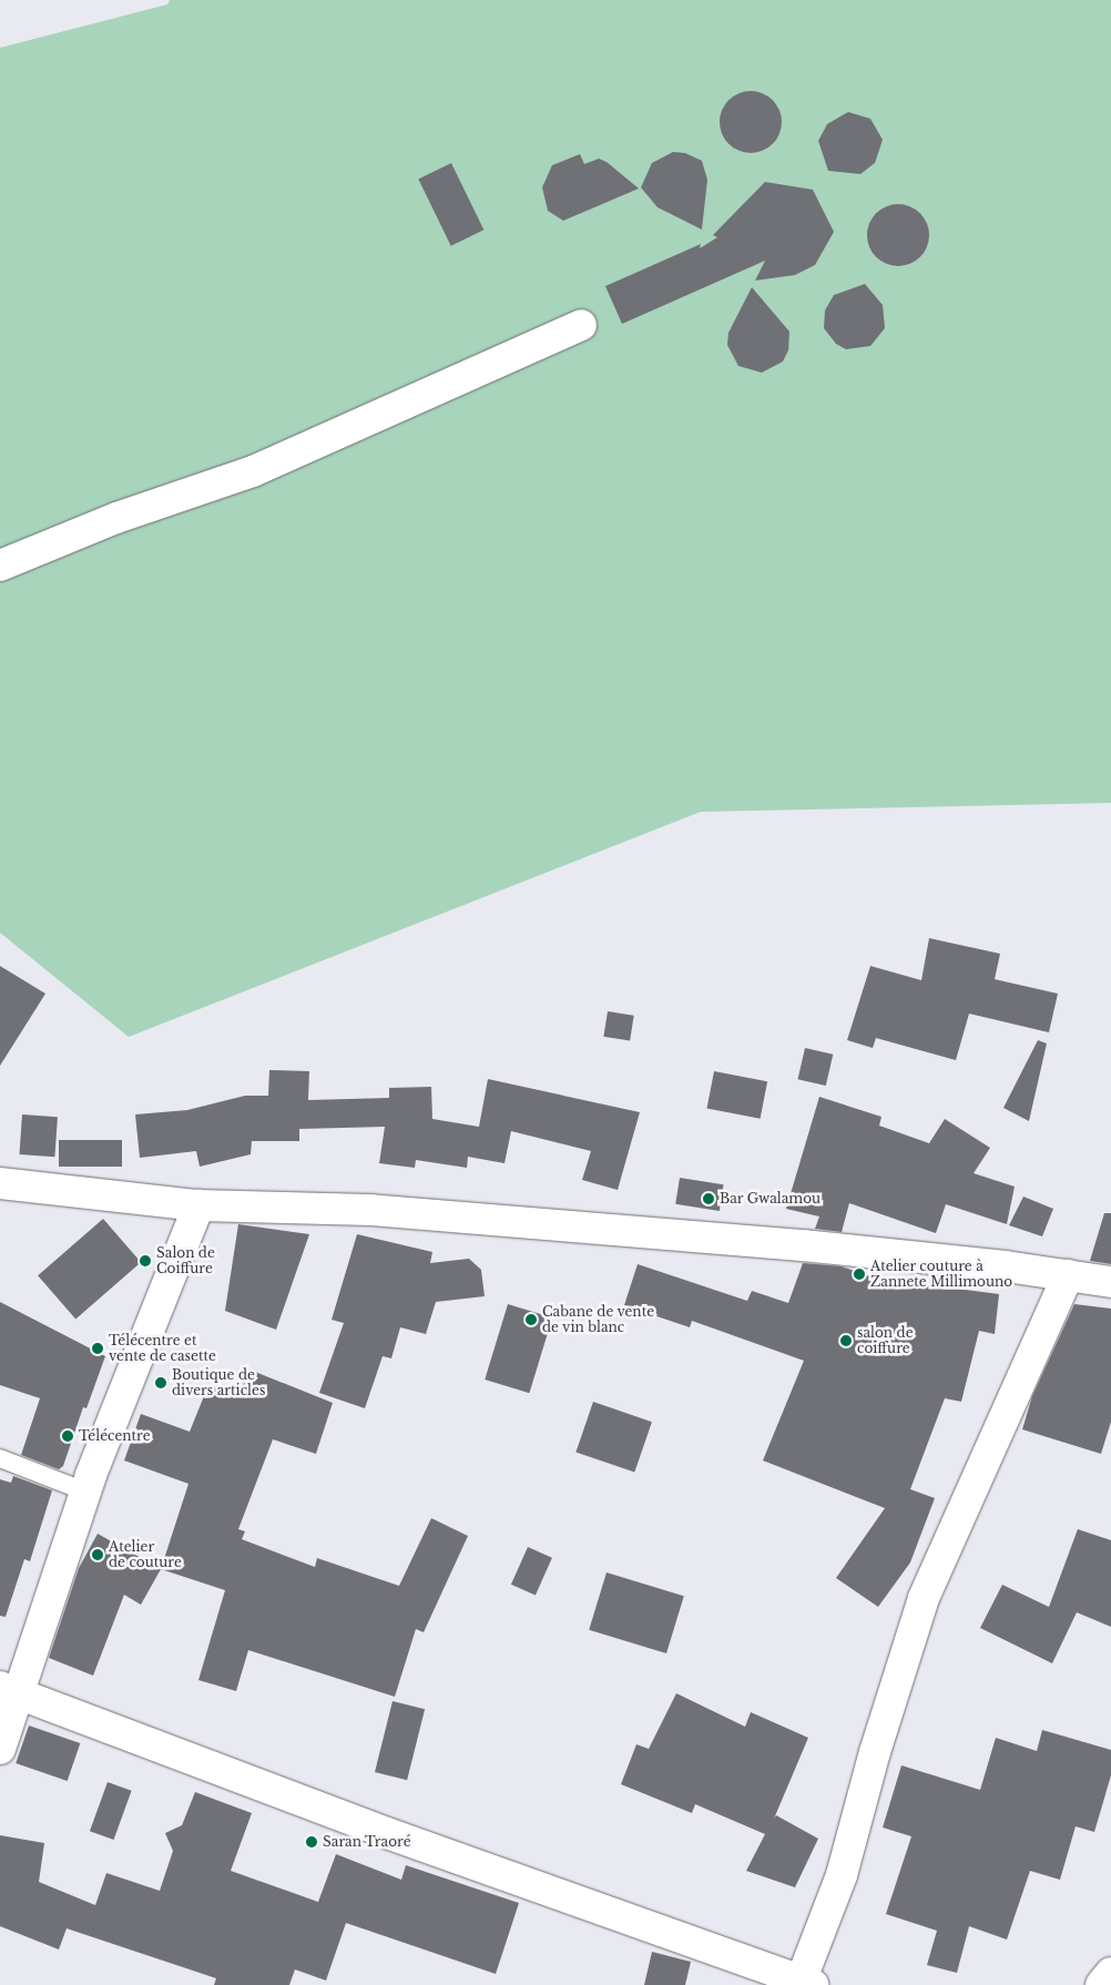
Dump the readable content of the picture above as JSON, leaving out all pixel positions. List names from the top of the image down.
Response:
{
  "places": [
    "Bar Gwalamou",
    "Salon de Coiffure",
    "Atelier couture à Zannete Millimouno",
    "Cabane de vente de vin blanc",
    "salon de coiffure",
    "Télécentre et vente de casette",
    "Boutique de divers articles",
    "Télécentre",
    "Atelier de couture",
    "Saran Traoré"
  ]
}
